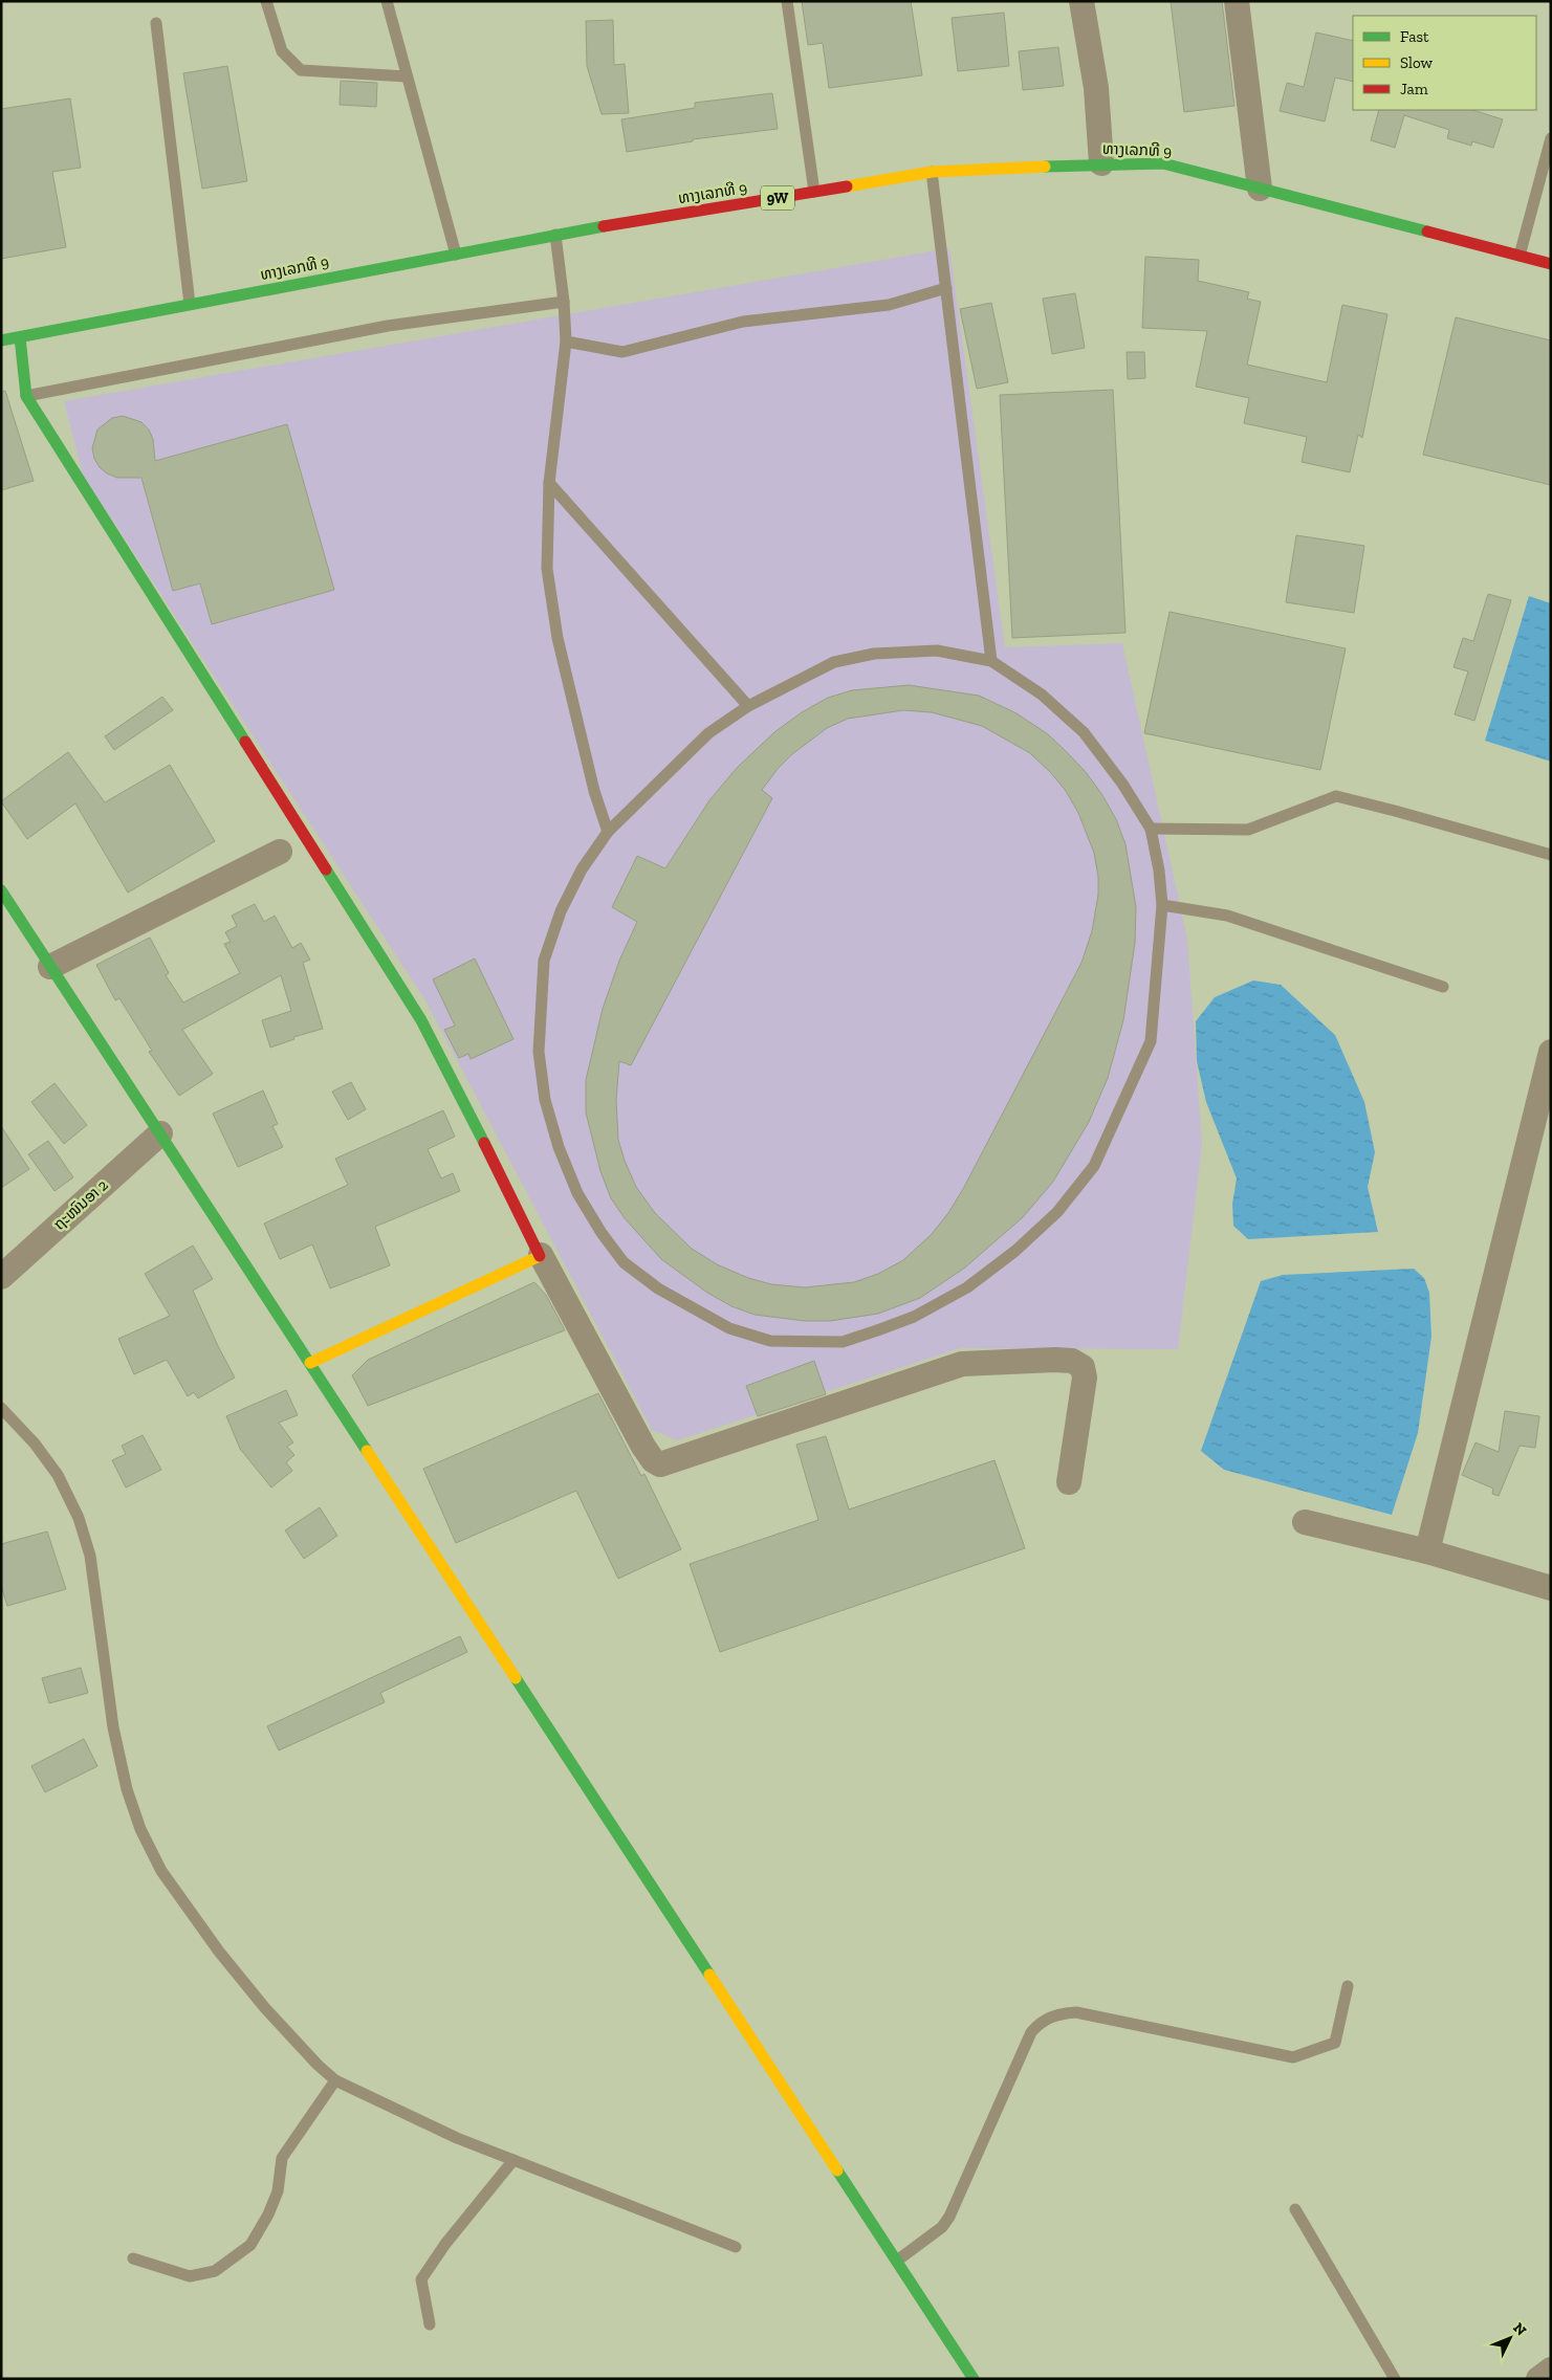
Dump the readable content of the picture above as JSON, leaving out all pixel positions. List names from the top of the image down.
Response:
{
  "streets": {
    "street": ["ທາງເລກທີ 9", "9W", "ຖະໜົນອາ 2"]
  },
  "legend": ["Fast", "Slow", "Jam"],
  "north": "top right"
}
